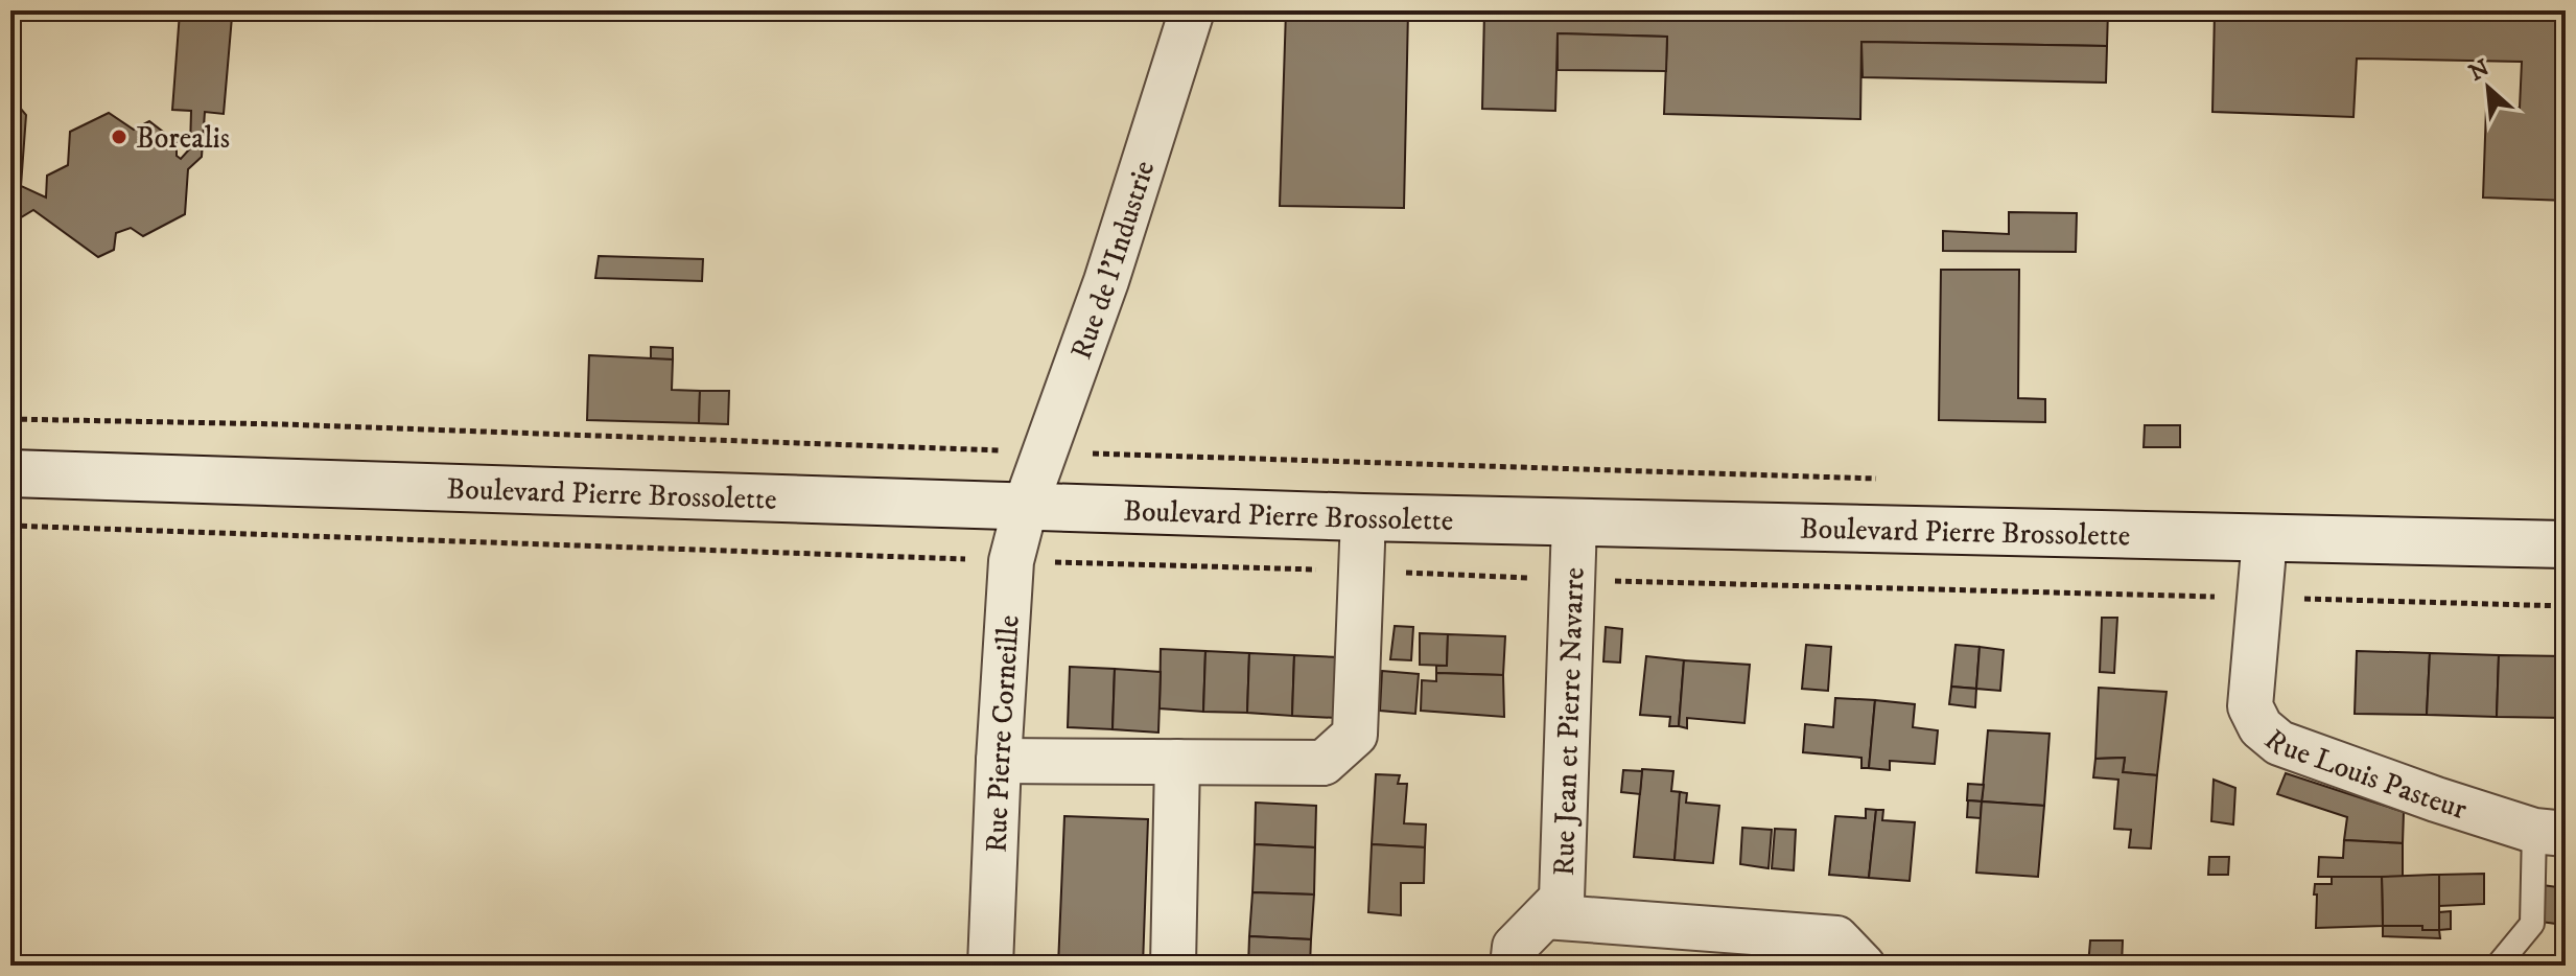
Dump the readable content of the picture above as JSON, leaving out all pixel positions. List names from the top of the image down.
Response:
{
  "streets": {
    "main road": ["Boulevard Pierre Brossolette"],
    "street": [
      "Rue de l'Industrie",
      "Rue Jean et Pierre Navarre",
      "Rue Pierre Corneille",
      "Rue Louis Pasteur"
    ]
  },
  "crossings": [
    ["Rue de l'Industrie", "Boulevard Pierre Brossolette"],
    ["Rue de l'Industrie", "Rue Pierre Corneille"],
    ["Boulevard Pierre Brossolette", "Rue Jean et Pierre Navarre"],
    ["Boulevard Pierre Brossolette", "Rue Pierre Corneille"],
    ["Boulevard Pierre Brossolette", "Rue Louis Pasteur"]
  ],
  "places": ["Borealis"],
  "north": "top left"
}
